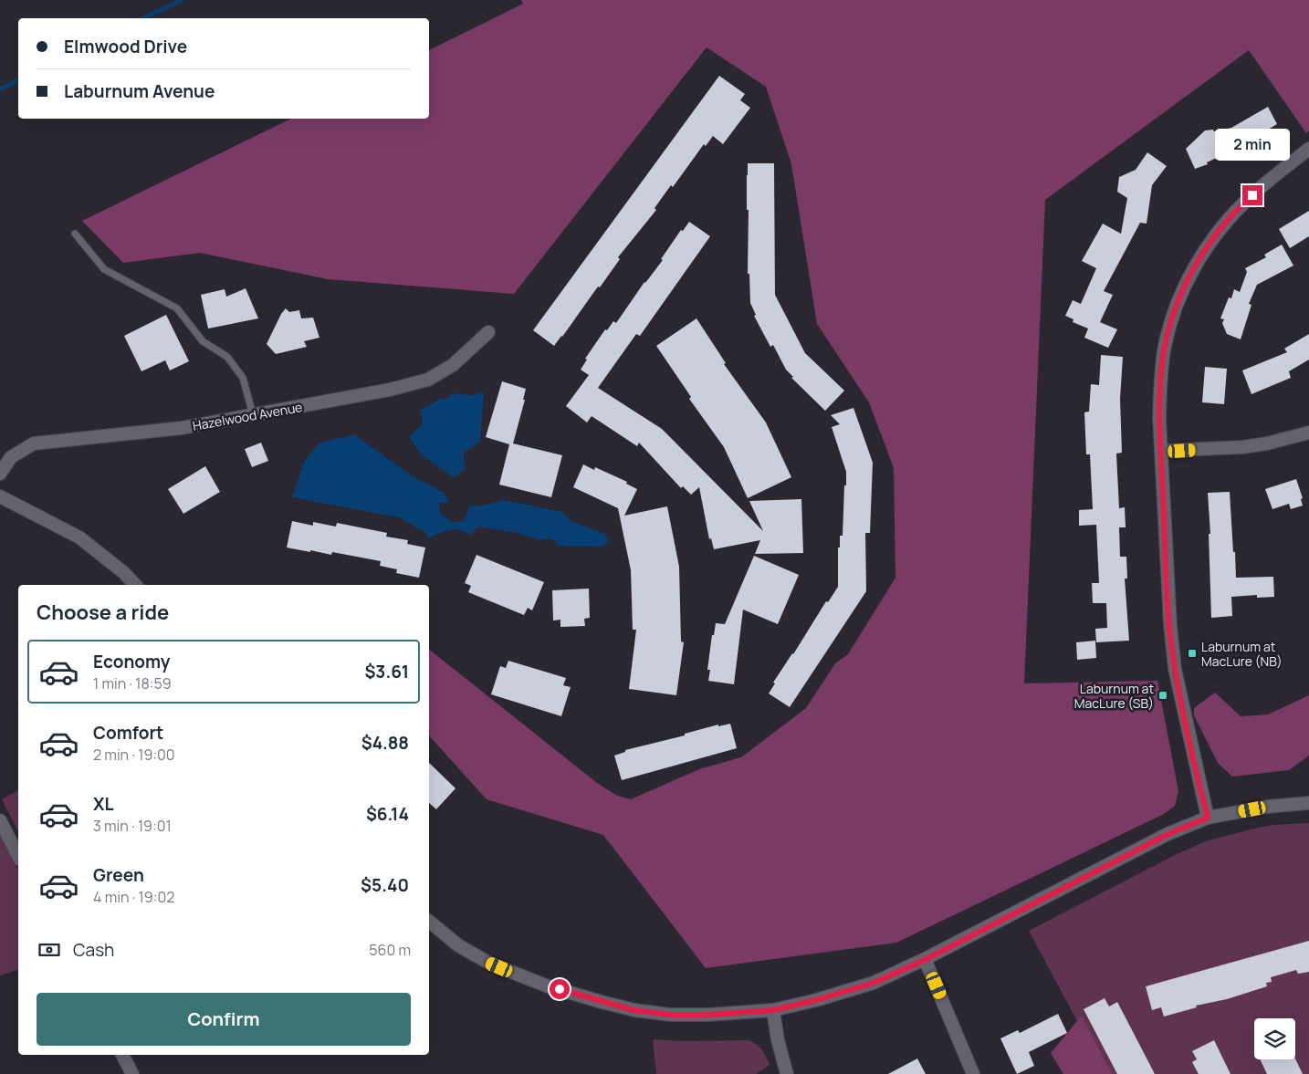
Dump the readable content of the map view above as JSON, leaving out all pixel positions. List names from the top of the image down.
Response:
{
  "streets": {
    "street": ["Hazelwood Avenue"]
  },
  "places": {
    "transit": ["Laburnum at MacLure (NB)", "Laburnum at MacLure (SB)"]
  },
  "page": {
    "banner": ["Elmwood Drive", "Laburnum Avenue"],
    "bubble": "2 min",
    "heading": "Choose a ride",
    "list": [
      {
        "name": "Economy",
        "note": "1 min · 18:59",
        "value": "$3.61"
      },
      {
        "name": "Comfort",
        "note": "2 min · 19:00",
        "value": "$4.88"
      },
      {
        "name": "XL",
        "note": "3 min · 19:01",
        "value": "$6.14"
      },
      {
        "name": "Green",
        "note": "4 min · 19:02",
        "value": "$5.40"
      }
    ],
    "pay": ["Cash", "560 m"],
    "buttons": "Confirm"
  }
}
